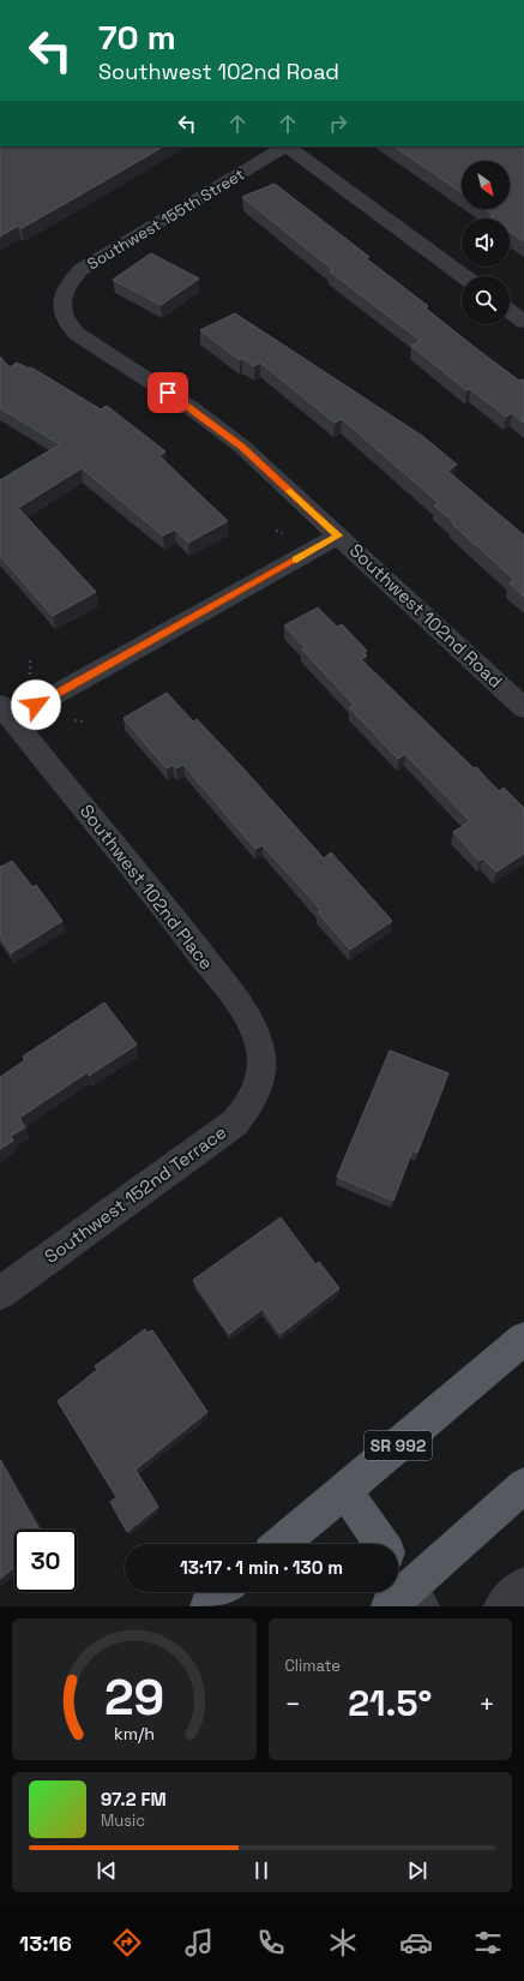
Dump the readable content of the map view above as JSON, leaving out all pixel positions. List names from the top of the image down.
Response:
{
  "streets": {
    "main road": ["SR 992"],
    "street": [
      "Southwest 155th Street",
      "Southwest 102nd Road",
      "Southwest 102nd Place",
      "Southwest 152nd Terrace"
    ]
  },
  "crossings": [
    ["Southwest 155th Street", "Southwest 102nd Road"],
    ["Southwest 102nd Place", "Southwest 152nd Terrace"]
  ],
  "north": "bottom right",
  "page": {
    "turn": ["70 m", "Southwest 102nd Road"],
    "limit": "30",
    "trip": "13:17 · 1 min · 130 m",
    "tile": "Climate",
    "heat": ["−", "21.5°", "+"],
    "song": ["97.2 FM", "Music"],
    "tabs": "13:16",
    "gauge": ["29", "km/h"]
  }
}
